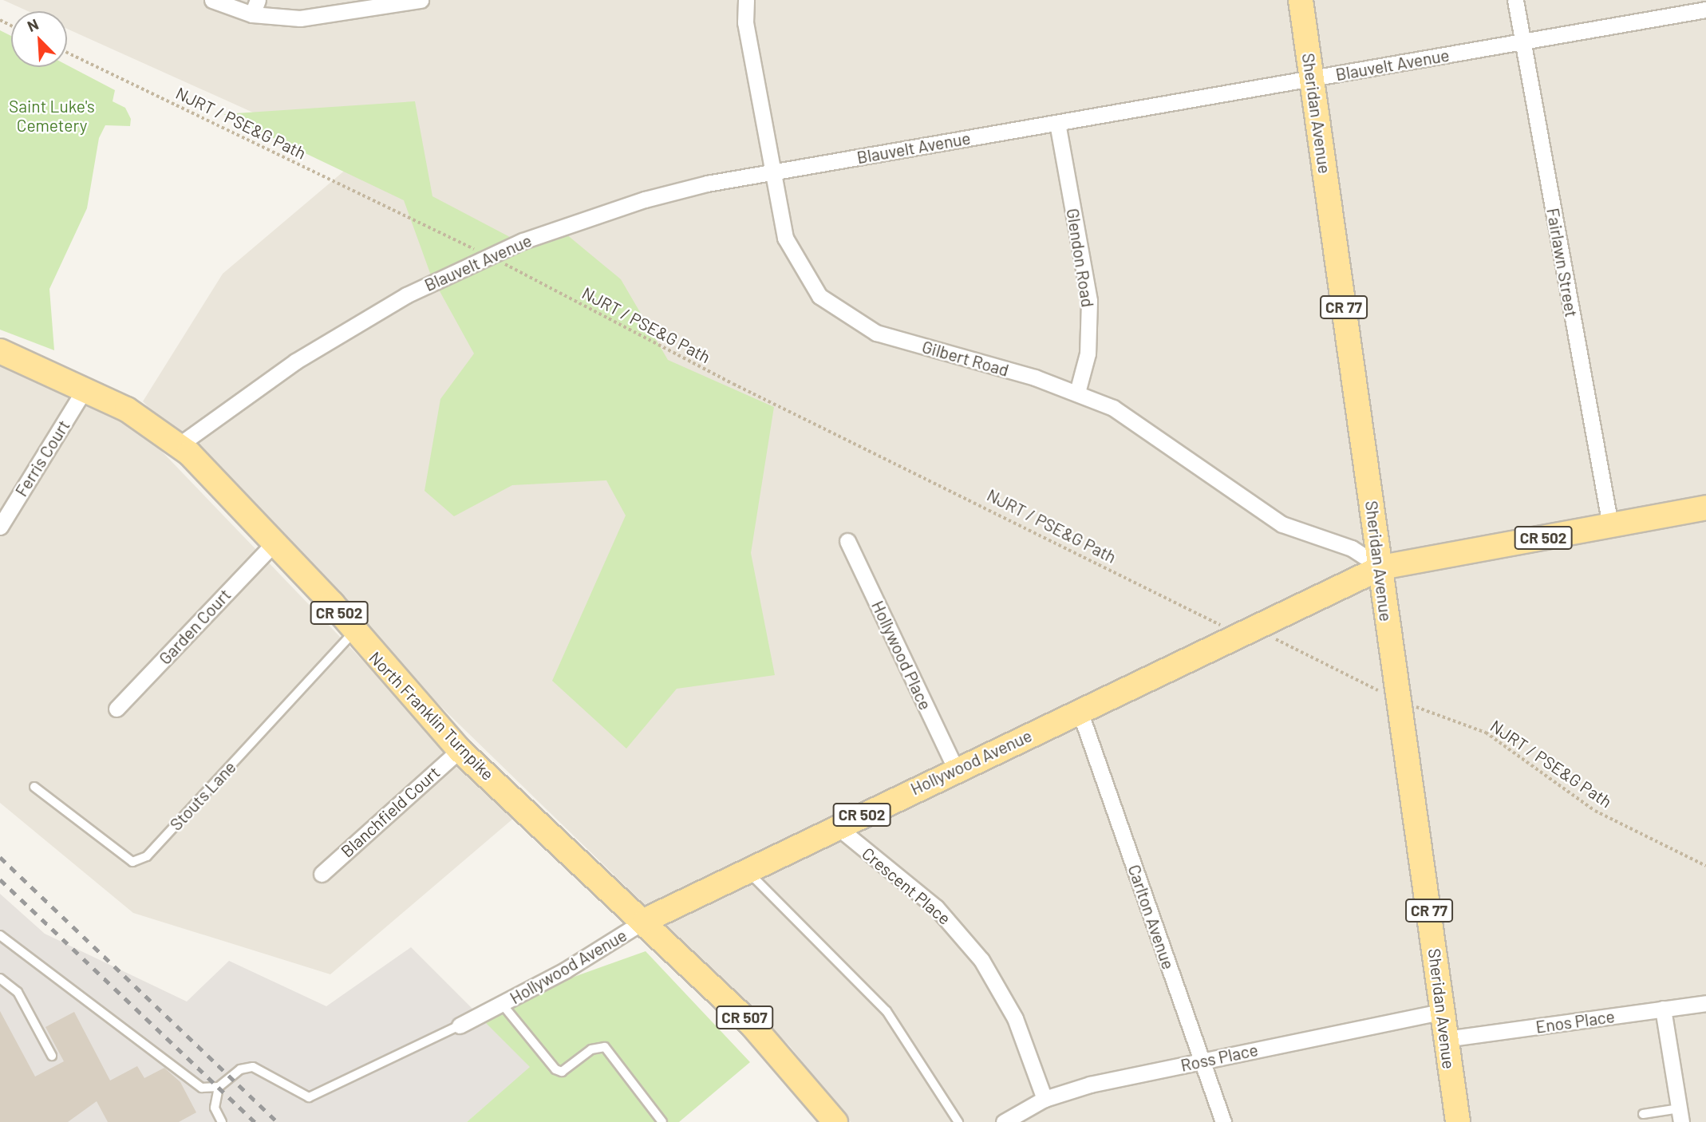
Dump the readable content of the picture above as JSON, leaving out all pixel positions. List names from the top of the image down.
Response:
{
  "streets": {
    "main road": [
      "Sheridan Avenue",
      "CR 77",
      "CR 502",
      "North Franklin Turnpike",
      "Hollywood Avenue",
      "CR 507"
    ],
    "street": [
      "Blauvelt Avenue",
      "Glendon Road",
      "Fairlawn Street",
      "Gilbert Road",
      "Ferris Court",
      "Garden Court",
      "Hollywood Place",
      "Blanchfield Court",
      "Crescent Place",
      "Carlton Avenue",
      "Enos Place",
      "Ross Place"
    ],
    "lane": ["Stouts Lane"],
    "path": ["NJRT / PSE&G Path"]
  },
  "crossings": [
    ["Blauvelt Avenue", "Sheridan Avenue"],
    ["Blauvelt Avenue", "NJRT / PSE&G Path"],
    ["Blauvelt Avenue", "Glendon Road"],
    ["Blauvelt Avenue", "Fairlawn Street"],
    ["Blauvelt Avenue", "Gilbert Road"],
    ["Blauvelt Avenue", "North Franklin Turnpike"],
    ["Sheridan Avenue", "Gilbert Road"],
    ["Sheridan Avenue", "Hollywood Avenue"],
    ["Sheridan Avenue", "Enos Place"],
    ["Sheridan Avenue", "Ross Place"],
    ["Glendon Road", "Gilbert Road"],
    ["Fairlawn Street", "Hollywood Avenue"],
    ["Gilbert Road", "Hollywood Avenue"],
    ["Ferris Court", "North Franklin Turnpike"],
    ["Garden Court", "North Franklin Turnpike"],
    ["Hollywood Place", "Hollywood Avenue"],
    ["North Franklin Turnpike", "Hollywood Avenue"],
    ["North Franklin Turnpike", "Stouts Lane"],
    ["North Franklin Turnpike", "Blanchfield Court"],
    ["Hollywood Avenue", "Crescent Place"],
    ["Hollywood Avenue", "Carlton Avenue"],
    ["Crescent Place", "Ross Place"],
    ["Carlton Avenue", "Ross Place"]
  ],
  "parks": ["Saint Luke's Cemetery"],
  "north": "top left"
}
